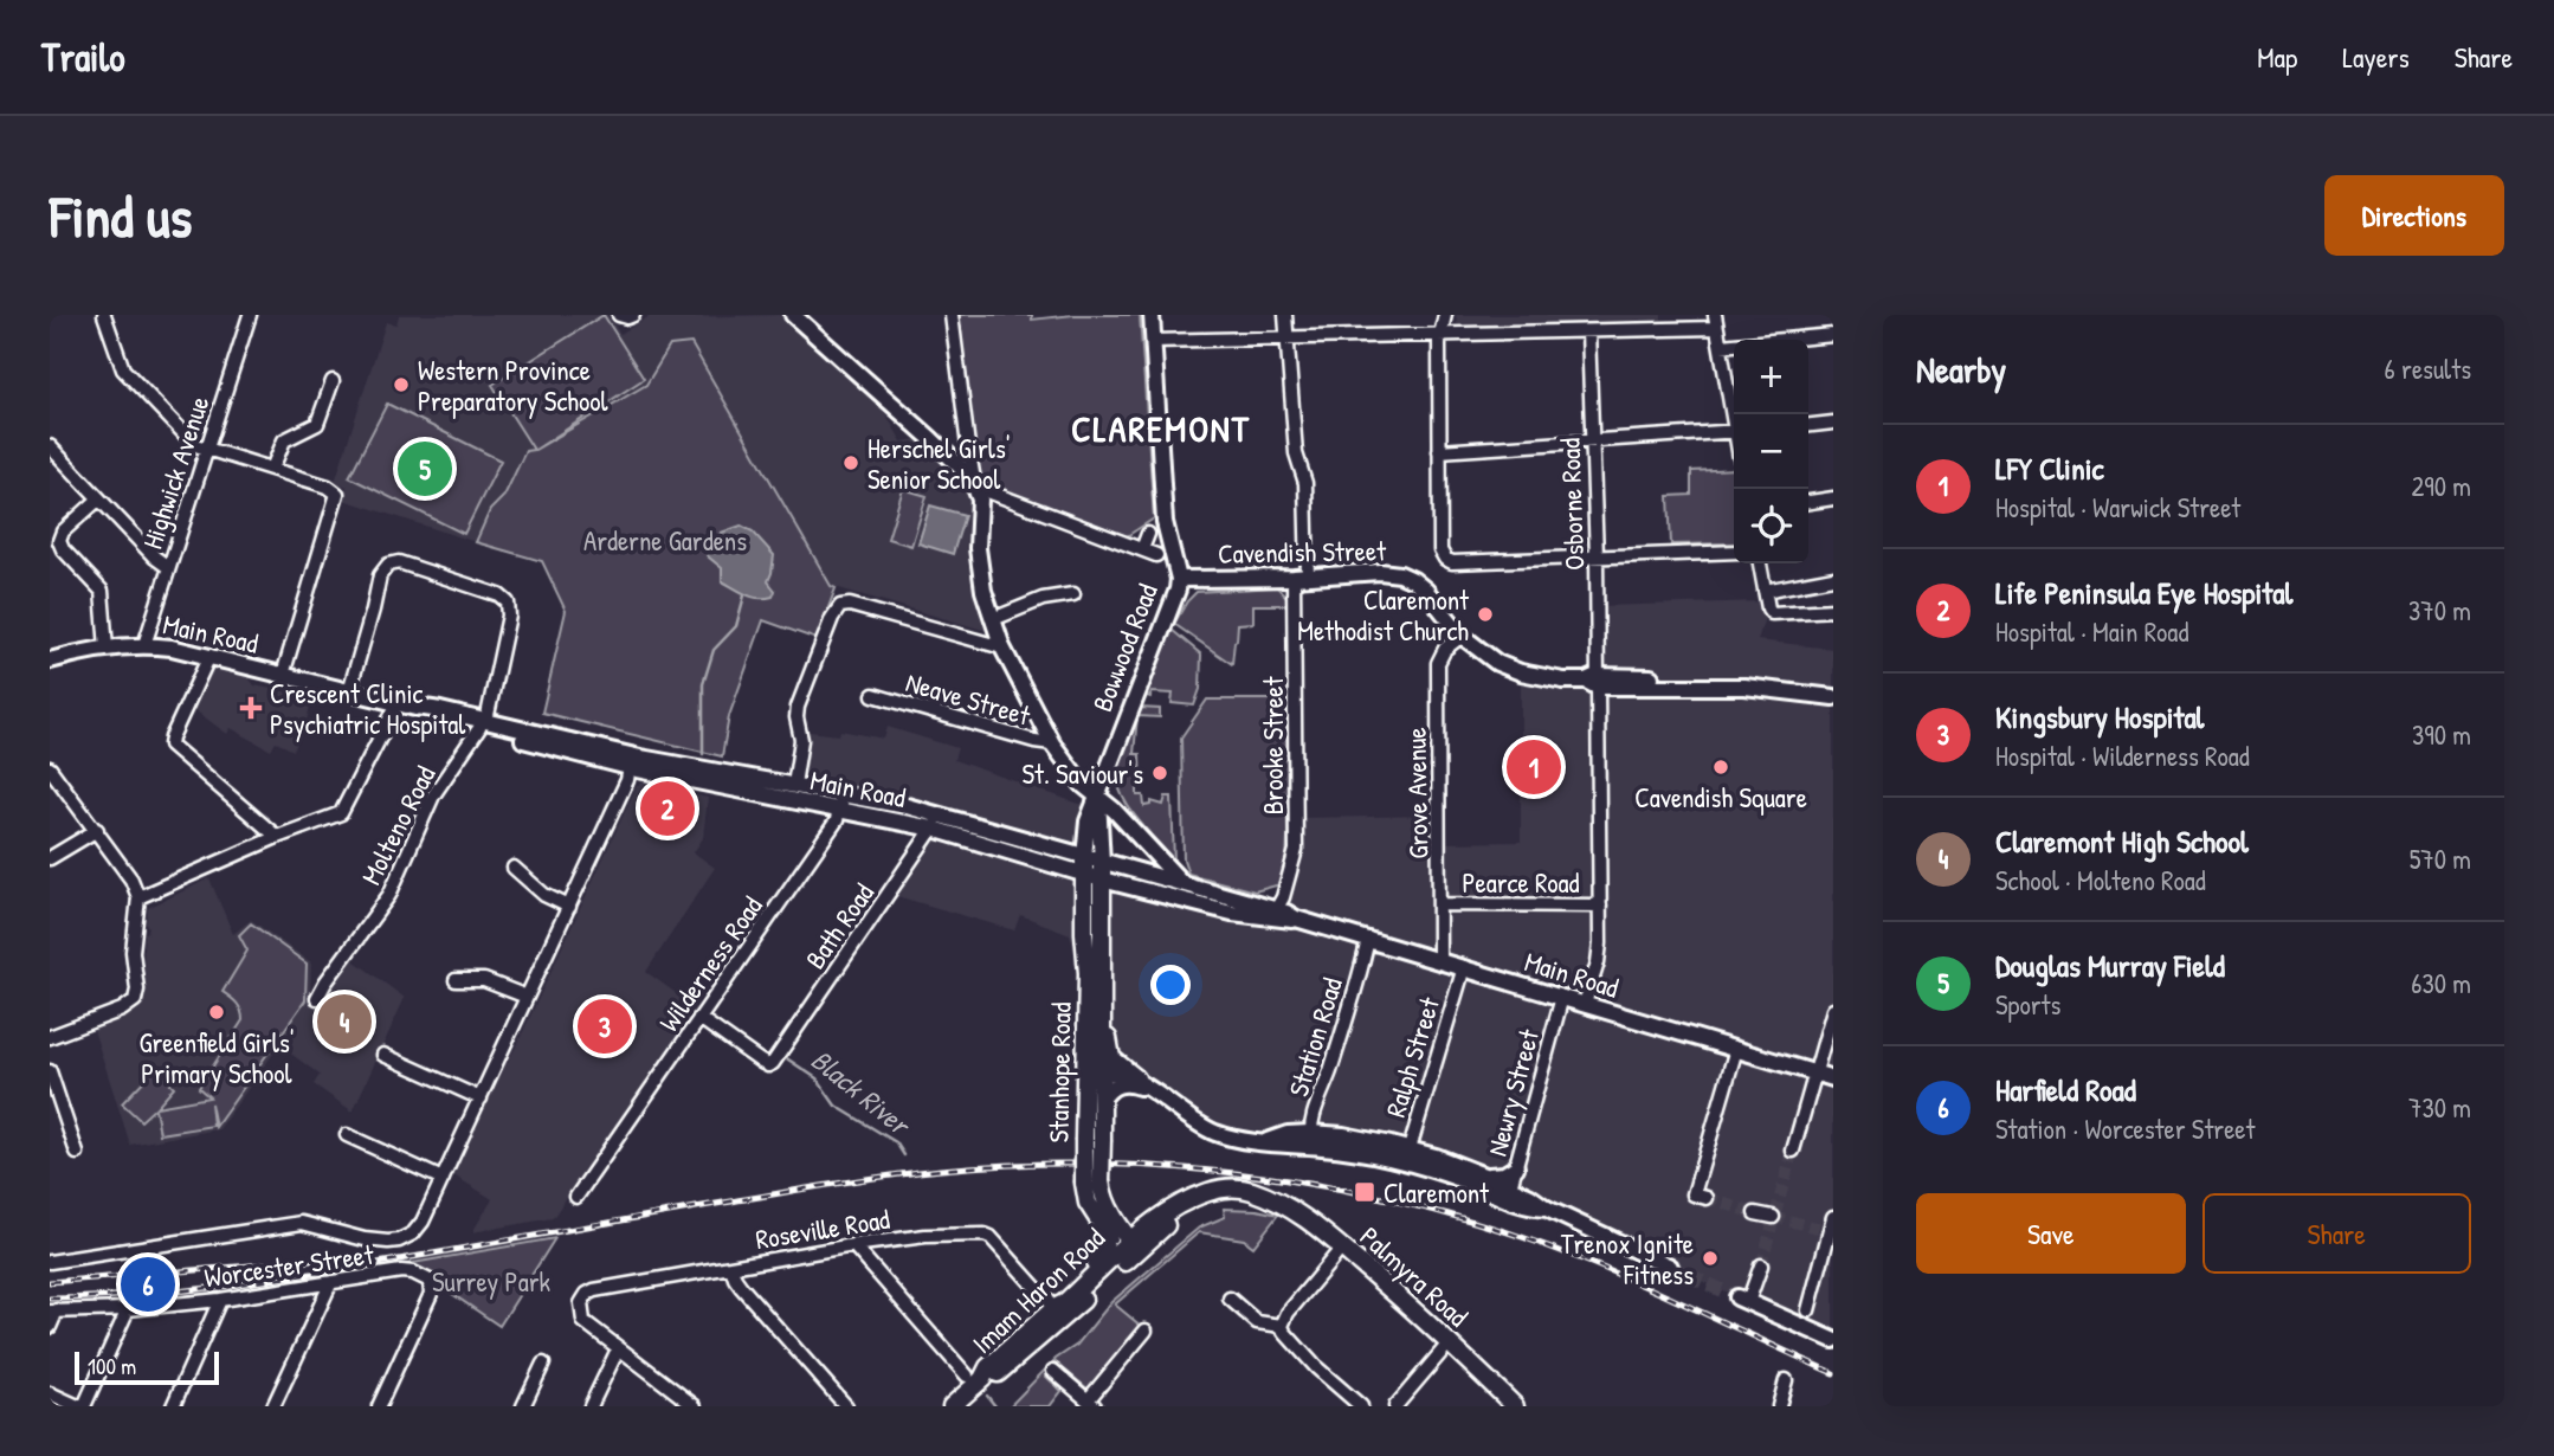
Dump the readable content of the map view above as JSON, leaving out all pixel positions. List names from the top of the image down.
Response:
{
  "streets": {
    "main road": ["Stanhope Road", "Palmyra Road", "Imam Haron Road"],
    "street": [
      "Highwick Avenue",
      "Osborne Road",
      "Cavendish Street",
      "Main Road",
      "Bowwood Road",
      "Neave Street",
      "Brooke Street",
      "Grove Avenue",
      "Molteno Road",
      "Pearce Road",
      "Bath Road",
      "Wilderness Road",
      "Station Road",
      "Ralph Street",
      "Newry Street",
      "Roseville Road",
      "Worcester Street"
    ]
  },
  "crossings": [
    ["Highwick Avenue", "Main Road"],
    ["Osborne Road", "Cavendish Street"],
    ["Osborne Road", "Main Road"],
    ["Osborne Road", "Pearce Road"],
    ["Cavendish Street", "Bowwood Road"],
    ["Cavendish Street", "Brooke Street"],
    ["Cavendish Street", "Grove Avenue"],
    ["Main Road", "Bowwood Road"],
    ["Main Road", "Brooke Street"],
    ["Main Road", "Grove Avenue"],
    ["Main Road", "Molteno Road"],
    ["Main Road", "Bath Road"],
    ["Main Road", "Wilderness Road"],
    ["Main Road", "Station Road"],
    ["Main Road", "Ralph Street"],
    ["Main Road", "Stanhope Road"],
    ["Main Road", "Newry Street"],
    ["Bowwood Road", "Stanhope Road"],
    ["Grove Avenue", "Pearce Road"],
    ["Bath Road", "Wilderness Road"],
    ["Stanhope Road", "Palmyra Road"],
    ["Stanhope Road", "Imam Haron Road"],
    ["Roseville Road", "Imam Haron Road"],
    ["Palmyra Road", "Imam Haron Road"]
  ],
  "districts": ["CLAREMONT"],
  "water": ["Black River"],
  "parks": ["Arderne Gardens", "Surrey Park"],
  "places": {
    "other": [
      "Western Province Preparatory School",
      "Herschel Girls' Senior School",
      "Claremont Methodist Church",
      "Cavendish Square",
      "St. Saviour's",
      "Greenfield Girls' Primary School",
      "Trenox Ignite Fitness"
    ],
    "health": ["Crescent Clinic Psychiatric Hospital"],
    "transit": ["Claremont"]
  },
  "scale_bar": "100 m",
  "page": {
    "header": "Trailo",
    "nav": ["Map", "Layers", "Share"],
    "buttons": [
      "Directions",
      ["Save", "Share"]
    ],
    "title": "Find us",
    "heading": ["Nearby", "6 results"],
    "map_buttons": ["+", "−"],
    "list": [
      {
        "mark": "1",
        "name": "LFY Clinic",
        "note": "Hospital · Warwick Street",
        "value": "290 m"
      },
      {
        "mark": "2",
        "name": "Life Peninsula Eye Hospital",
        "note": "Hospital · Main Road",
        "value": "370 m"
      },
      {
        "mark": "3",
        "name": "Kingsbury Hospital",
        "note": "Hospital · Wilderness Road",
        "value": "390 m"
      },
      {
        "mark": "4",
        "name": "Claremont High School",
        "note": "School · Molteno Road",
        "value": "570 m"
      },
      {
        "mark": "5",
        "name": "Douglas Murray Field",
        "note": "Sports",
        "value": "630 m"
      },
      {
        "mark": "6",
        "name": "Harfield Road",
        "note": "Station · Worcester Street",
        "value": "730 m"
      }
    ],
    "pins": [
      "5",
      "1",
      "2",
      "4",
      "3",
      "6"
    ],
    "scale": "100 m"
  }
}
